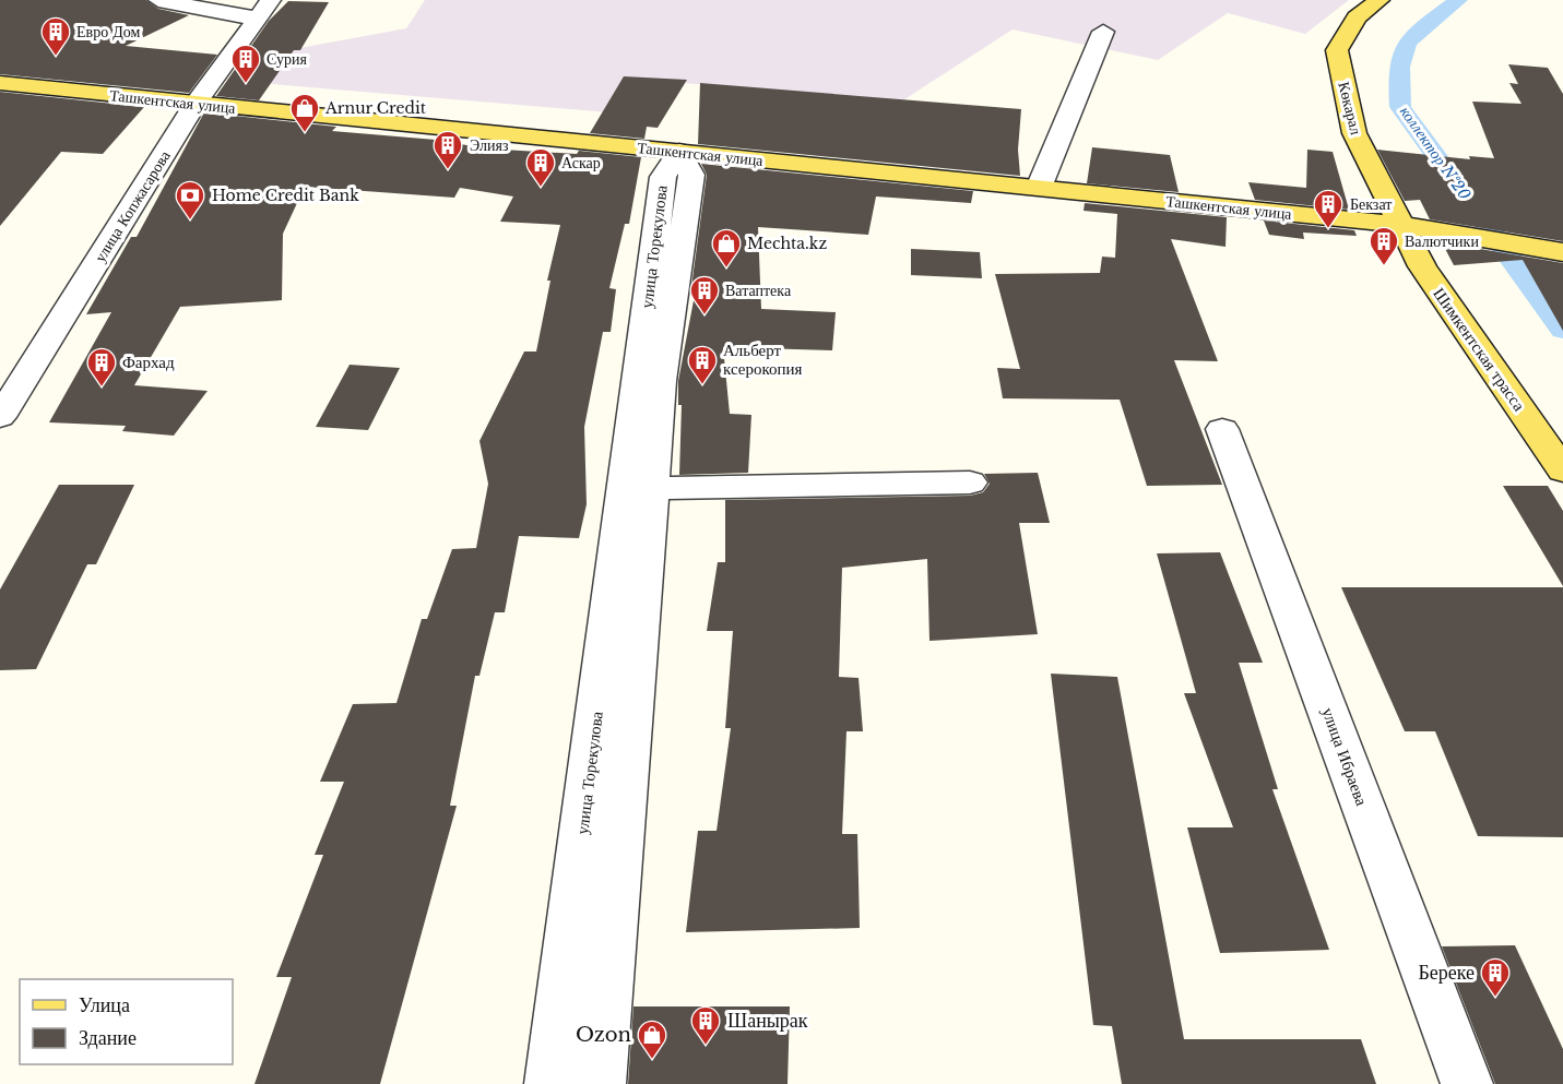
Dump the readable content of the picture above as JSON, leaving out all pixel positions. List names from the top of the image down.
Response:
{
  "streets": {
    "main road": ["Ташкентская улица", "Көкарал", "Шимкентская трасса"],
    "street": ["улица Копжасарова", "улица Торекулова", "улица Ибраева"]
  },
  "crossings": [
    ["Ташкентская улица", "Көкарал"],
    ["Ташкентская улица", "улица Копжасарова"],
    ["Ташкентская улица", "улица Торекулова"],
    ["Ташкентская улица", "Шимкентская трасса"],
    ["Көкарал", "Шимкентская трасса"]
  ],
  "water": ["коллектор №20"],
  "places": {
    "building": [
      "Евро Дом",
      "Сурия",
      "Элияз",
      "Аскар",
      "Бекзат",
      "Валютчики",
      "Ватаптека",
      "Альберт ксерокопия",
      "Фархад",
      "Береке",
      "Шанырак"
    ],
    "shop": ["Arnur Credit", "Mechta.kz", "Ozon"],
    "bank": ["Home Credit Bank"]
  },
  "legend": ["Улица", "Здание"]
}
